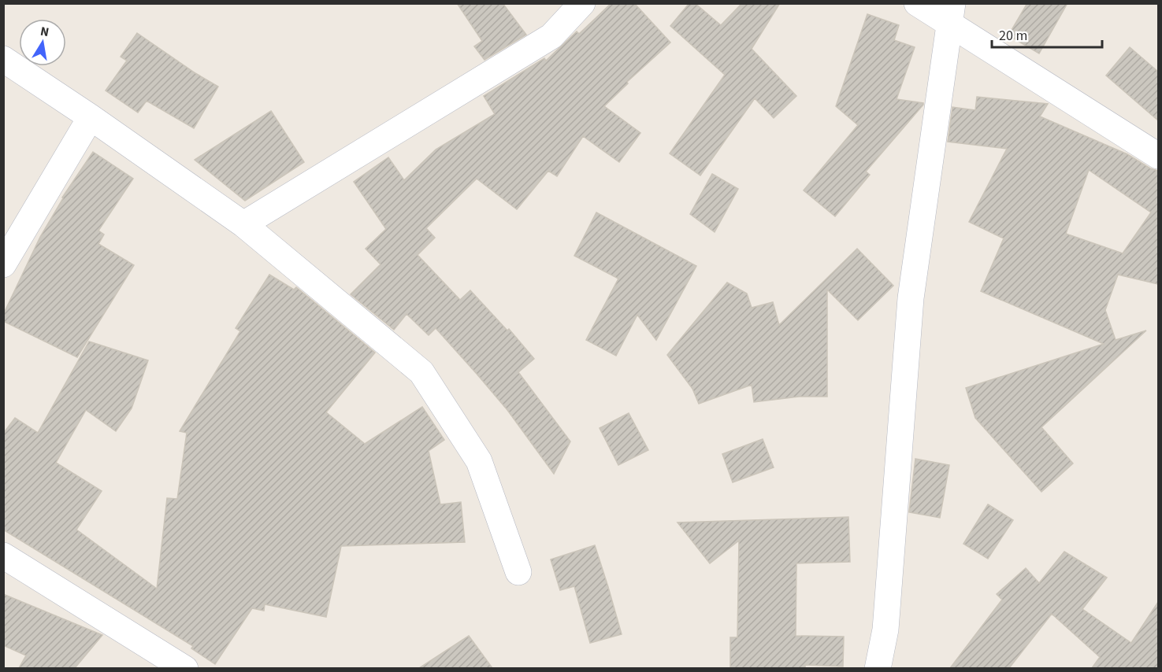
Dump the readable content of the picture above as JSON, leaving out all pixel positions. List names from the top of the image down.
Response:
{
  "scale_bar": "20 m",
  "north": "top"
}
